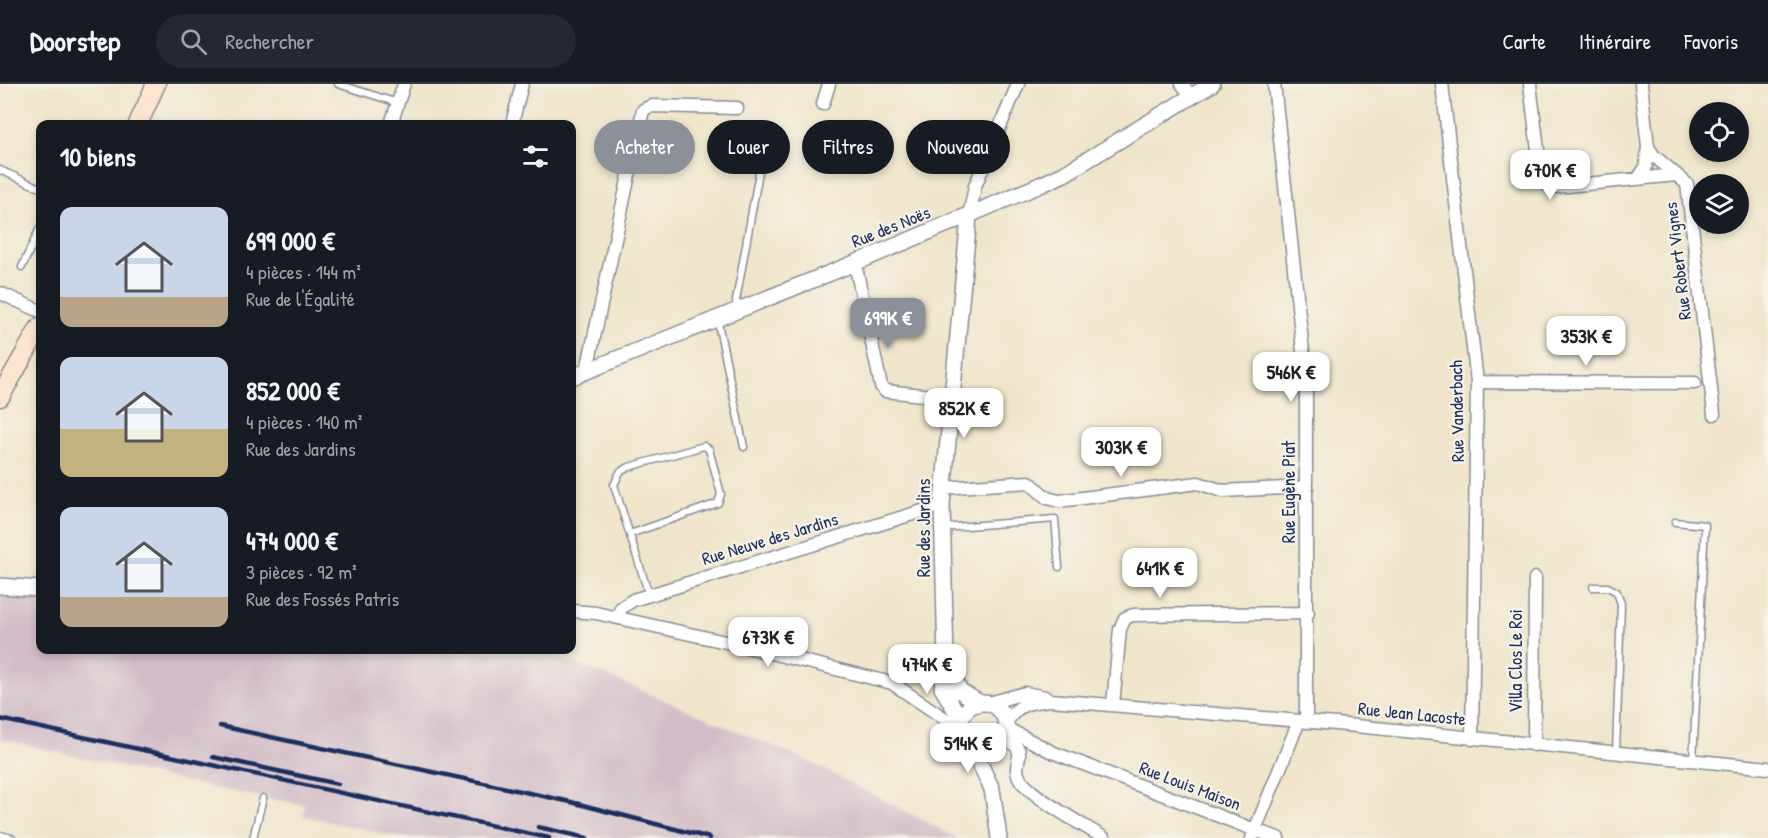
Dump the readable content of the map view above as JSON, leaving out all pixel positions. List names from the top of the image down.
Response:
{
  "streets": {
    "street": [
      "Rue des Noës",
      "Rue Robert Vignes",
      "Rue Vanderbach",
      "Rue Eugène Piat",
      "Rue des Jardins",
      "Rue Neuve des Jardins",
      "Villa Clos Le Roi",
      "Rue Jean Lacoste",
      "Rue Louis Maison"
    ]
  },
  "crossings": [
    ["Rue des Noës", "Rue des Jardins"],
    ["Rue Vanderbach", "Rue Jean Lacoste"],
    ["Rue Eugène Piat", "Rue Jean Lacoste"],
    ["Rue Eugène Piat", "Rue Louis Maison"],
    ["Rue des Jardins", "Rue Neuve des Jardins"],
    ["Rue des Jardins", "Rue Jean Lacoste"],
    ["Rue des Jardins", "Rue Louis Maison"],
    ["Villa Clos Le Roi", "Rue Jean Lacoste"],
    ["Rue Jean Lacoste", "Rue Louis Maison"]
  ],
  "page": {
    "header": "Doorstep",
    "search": "Rechercher",
    "nav": ["Carte", "Itinéraire", "Favoris"],
    "chip": [
      "Acheter",
      "Louer",
      "Filtres",
      "Nouveau"
    ],
    "heading": "10 biens",
    "price": [
      "670K €",
      "699K €",
      "353K €",
      "546K €",
      "852K €",
      "303K €",
      "641K €",
      "673K €",
      "474K €",
      "514K €"
    ],
    "list": [
      {
        "name": "699 000 €",
        "note": "4 pièces · 144 m² · Rue de l'Égalité"
      },
      {
        "name": "852 000 €",
        "note": "4 pièces · 140 m² · Rue des Jardins"
      },
      {
        "name": "474 000 €",
        "note": "3 pièces · 92 m² · Rue des Fossés Patris"
      }
    ]
  }
}
